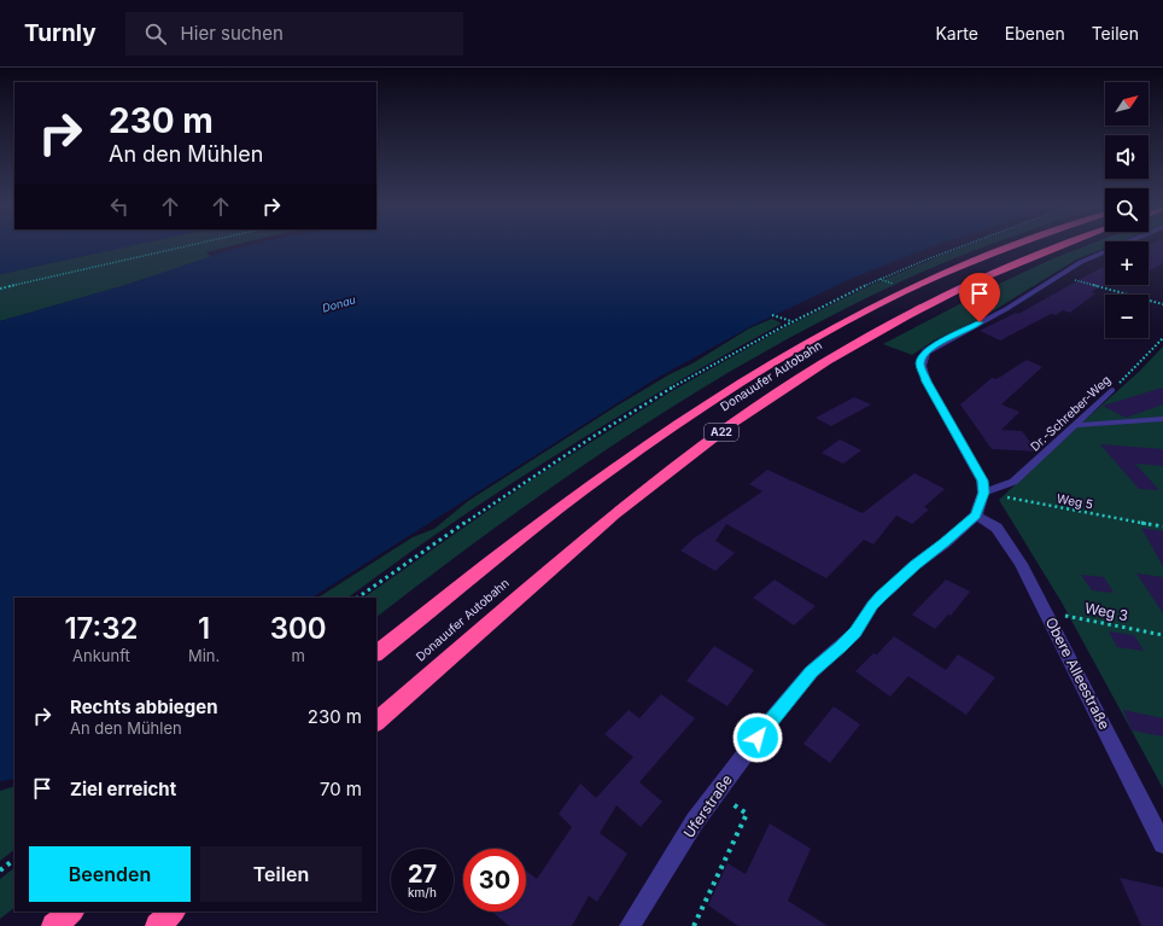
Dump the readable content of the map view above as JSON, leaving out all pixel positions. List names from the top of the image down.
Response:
{
  "streets": {
    "highway": ["Donauufer Autobahn", "A22"],
    "street": ["Obere Alleestraße", "Uferstraße"],
    "lane": ["Dr.-Schreber-Weg"],
    "path": ["Weg 5", "Weg 3"]
  },
  "crossings": [
    ["Dr.-Schreber-Weg", "Weg 5"],
    ["Weg 3", "Obere Alleestraße"],
    ["Obere Alleestraße", "Uferstraße"]
  ],
  "water": ["Donau"],
  "north": "top right",
  "page": {
    "header": "Turnly",
    "search": "Hier suchen",
    "nav": ["Karte", "Ebenen", "Teilen"],
    "map_buttons": ["+", "−"],
    "turn": ["230 m", "An den Mühlen"],
    "eta": [
      "17:32",
      "Ankunft",
      "1",
      "Min.",
      "300",
      "m"
    ],
    "list": [
      {
        "name": "Rechts abbiegen",
        "note": "An den Mühlen",
        "value": "230 m"
      },
      {
        "name": "Ziel erreicht",
        "value": "70 m"
      }
    ],
    "buttons": ["Beenden", "Teilen"],
    "speed": "27 km/h",
    "limit": "30"
  }
}
